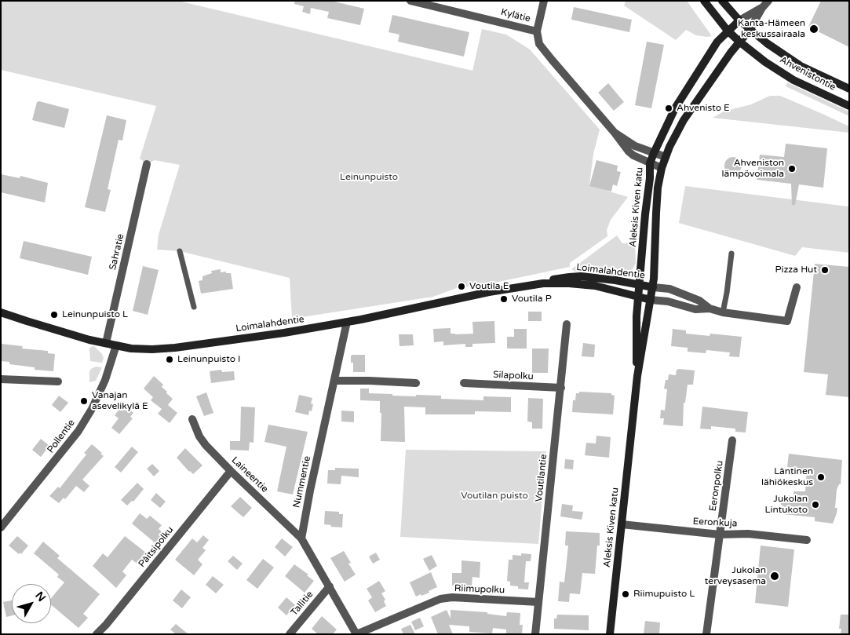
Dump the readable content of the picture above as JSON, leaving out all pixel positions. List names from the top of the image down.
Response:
{
  "streets": {
    "main road": ["Ahvenistontie", "Aleksis Kiven katu", "Loimalahdentie"],
    "street": [
      "Kylätie",
      "Sahratie",
      "Silapolku",
      "Pollentie",
      "Laineentie",
      "Voutilantie",
      "Nummentie",
      "Eeronpolku",
      "Eeronkuja",
      "Päitsipolku",
      "Riimupolku",
      "Tallitie"
    ]
  },
  "crossings": [
    ["Kylätie", "Aleksis Kiven katu"],
    ["Ahvenistontie", "Aleksis Kiven katu"],
    ["Aleksis Kiven katu", "Loimalahdentie"],
    ["Aleksis Kiven katu", "Eeronkuja"],
    ["Sahratie", "Loimalahdentie"],
    ["Loimalahdentie", "Pollentie"],
    ["Loimalahdentie", "Nummentie"],
    ["Silapolku", "Voutilantie"],
    ["Laineentie", "Nummentie"],
    ["Laineentie", "Päitsipolku"],
    ["Voutilantie", "Riimupolku"],
    ["Eeronpolku", "Eeronkuja"]
  ],
  "parks": ["Leinunpuisto", "Voutilan puisto"],
  "places": [
    "Kanta-Hämeen keskussairaala",
    "Ahvenisto E",
    "Ahveniston lämpövoimala",
    "Pizza Hut",
    "Voutila E",
    "Voutila P",
    "Leinunpuisto L",
    "Leinunpuisto I",
    "Vanajan asevelikylä E",
    "Läntinen lähiökeskus",
    "Jukolan Lintukoto",
    "Jukolan terveysasema",
    "Riimupuisto L"
  ],
  "north": "top right"
}
